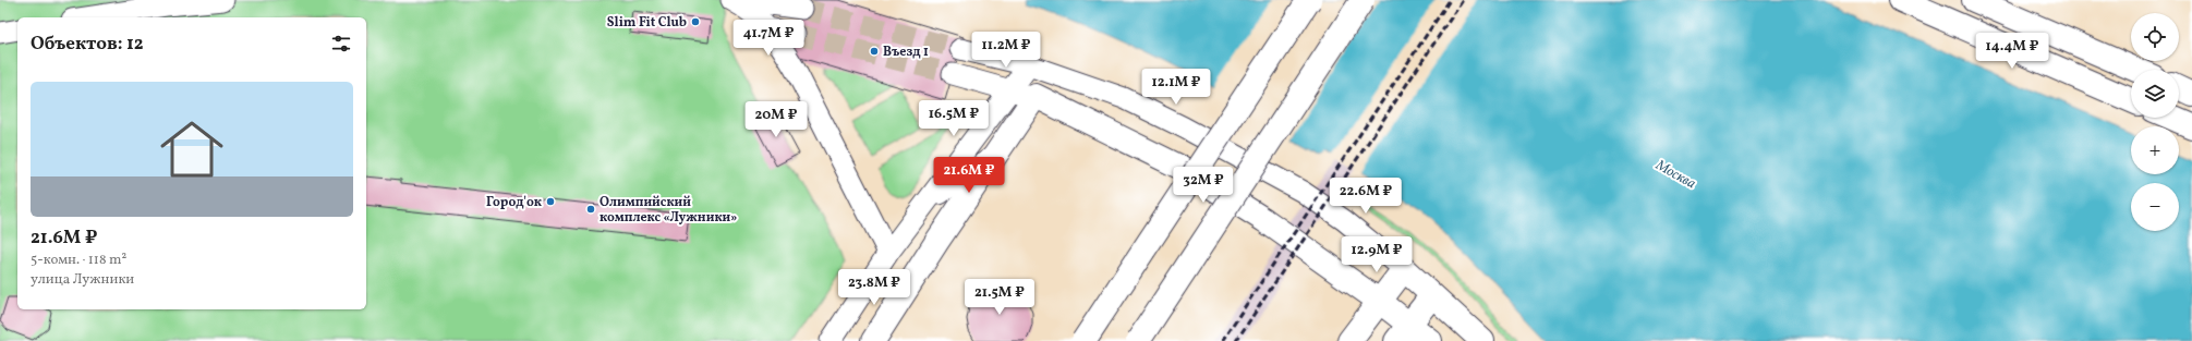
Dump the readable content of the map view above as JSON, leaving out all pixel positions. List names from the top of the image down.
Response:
{
  "water": ["Москва"],
  "places": [
    "Slim Fit Club",
    "Въезд 1",
    "Город'ок",
    "Олимпийский комплекс «Лужники»"
  ],
  "page": {
    "map_buttons": ["+", "−"],
    "heading": "Объектов: 12",
    "price": [
      "41.7M ₽",
      "11.2M ₽",
      "14.4M ₽",
      "12.1M ₽",
      "16.5M ₽",
      "20M ₽",
      "21.6M ₽",
      "32M ₽",
      "22.6M ₽",
      "12.9M ₽",
      "23.8M ₽",
      "21.5M ₽"
    ],
    "list": [
      {
        "name": "21.6M ₽",
        "note": "5-комн. · 118 m² · улица Лужники"
      }
    ]
  }
}
